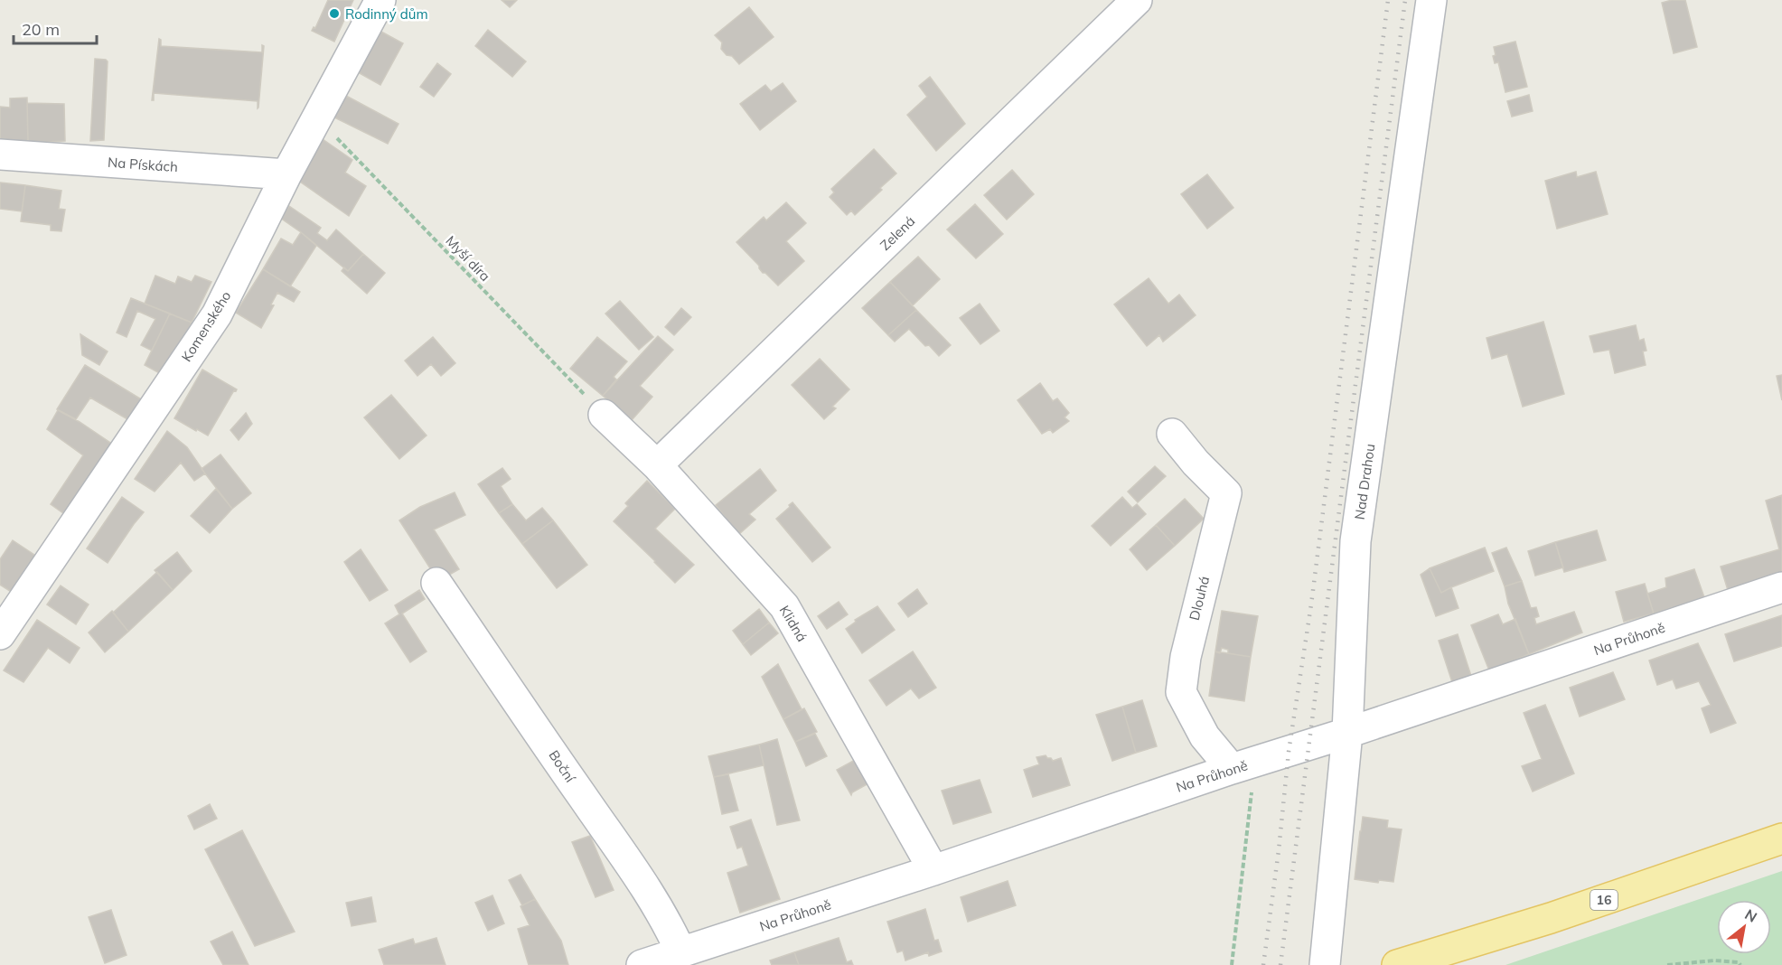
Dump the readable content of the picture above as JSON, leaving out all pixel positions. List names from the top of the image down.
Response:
{
  "streets": {
    "main road": ["16"],
    "street": [
      "Na Pískách",
      "Zelená",
      "Komenského",
      "Nad Drahou",
      "Dlouhá",
      "Klidná",
      "Na Průhoně",
      "Boční"
    ],
    "path": ["Myší díra"]
  },
  "crossings": [
    ["Na Pískách", "Komenského"],
    ["Zelená", "Klidná"],
    ["Myší díra", "Komenského"],
    ["Myší díra", "Klidná"],
    ["Nad Drahou", "Na Průhoně"],
    ["Dlouhá", "Na Průhoně"],
    ["Klidná", "Na Průhoně"],
    ["Na Průhoně", "Boční"]
  ],
  "places": ["Rodinný dům"],
  "scale_bar": "20 m",
  "north": "top right"
}
